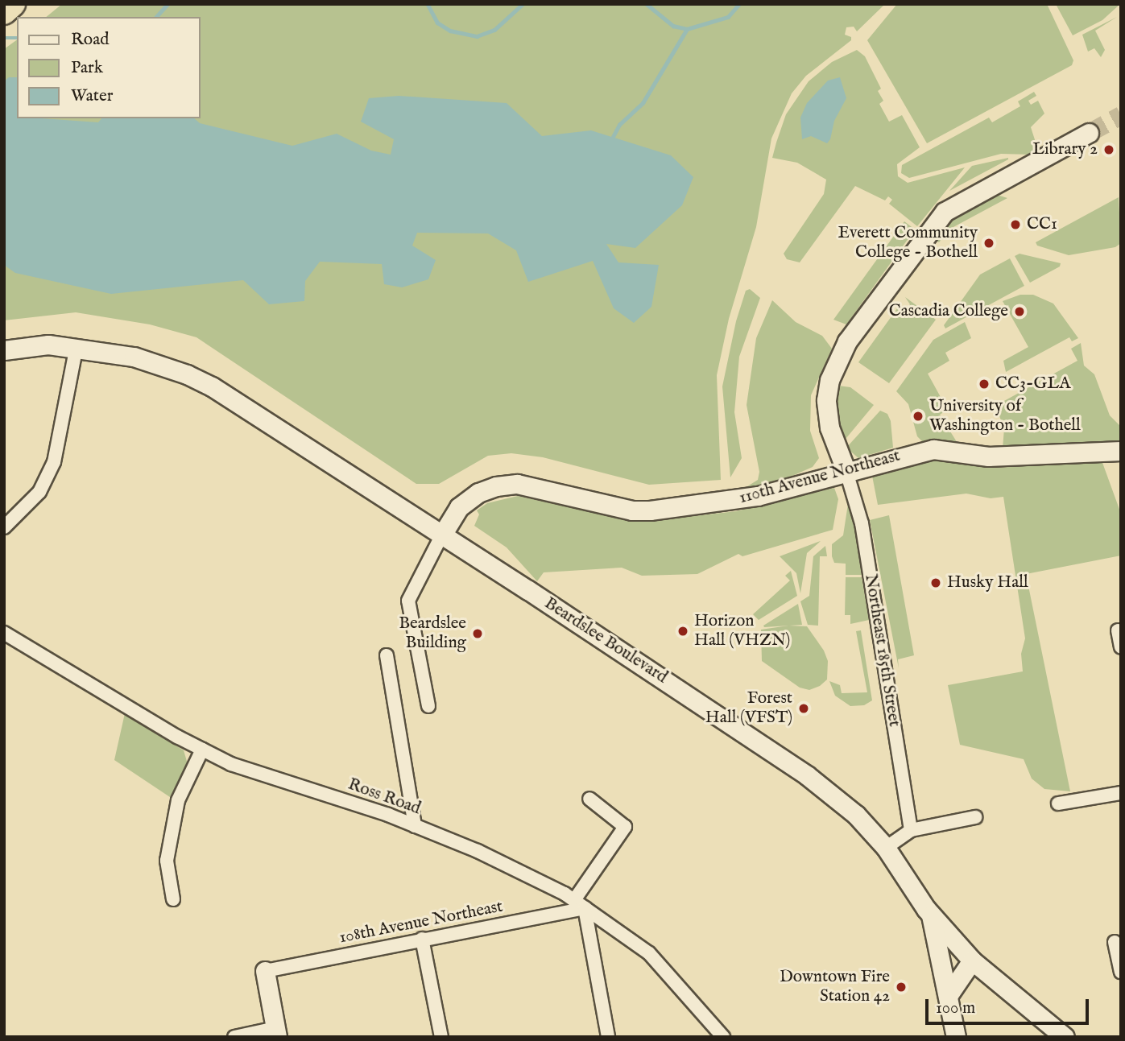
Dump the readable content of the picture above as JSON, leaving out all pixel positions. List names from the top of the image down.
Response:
{
  "streets": {
    "street": [
      "110th Avenue Northeast",
      "Beardslee Boulevard",
      "Northeast 185th Street",
      "Ross Road",
      "108th Avenue Northeast"
    ]
  },
  "crossings": [
    ["110th Avenue Northeast", "Beardslee Boulevard"],
    ["110th Avenue Northeast", "Northeast 185th Street"],
    ["Ross Road", "108th Avenue Northeast"]
  ],
  "places": [
    "Library 2",
    "CC1",
    "Everett Community College - Bothell",
    "Cascadia College",
    "CC3-GLA",
    "University of Washington - Bothell",
    "Husky Hall",
    "Horizon Hall (VHZN)",
    "Beardslee Building",
    "Forest Hall (VFST)",
    "Downtown Fire Station 42"
  ],
  "legend": ["Road", "Park", "Water"],
  "scale_bar": "100 m"
}
